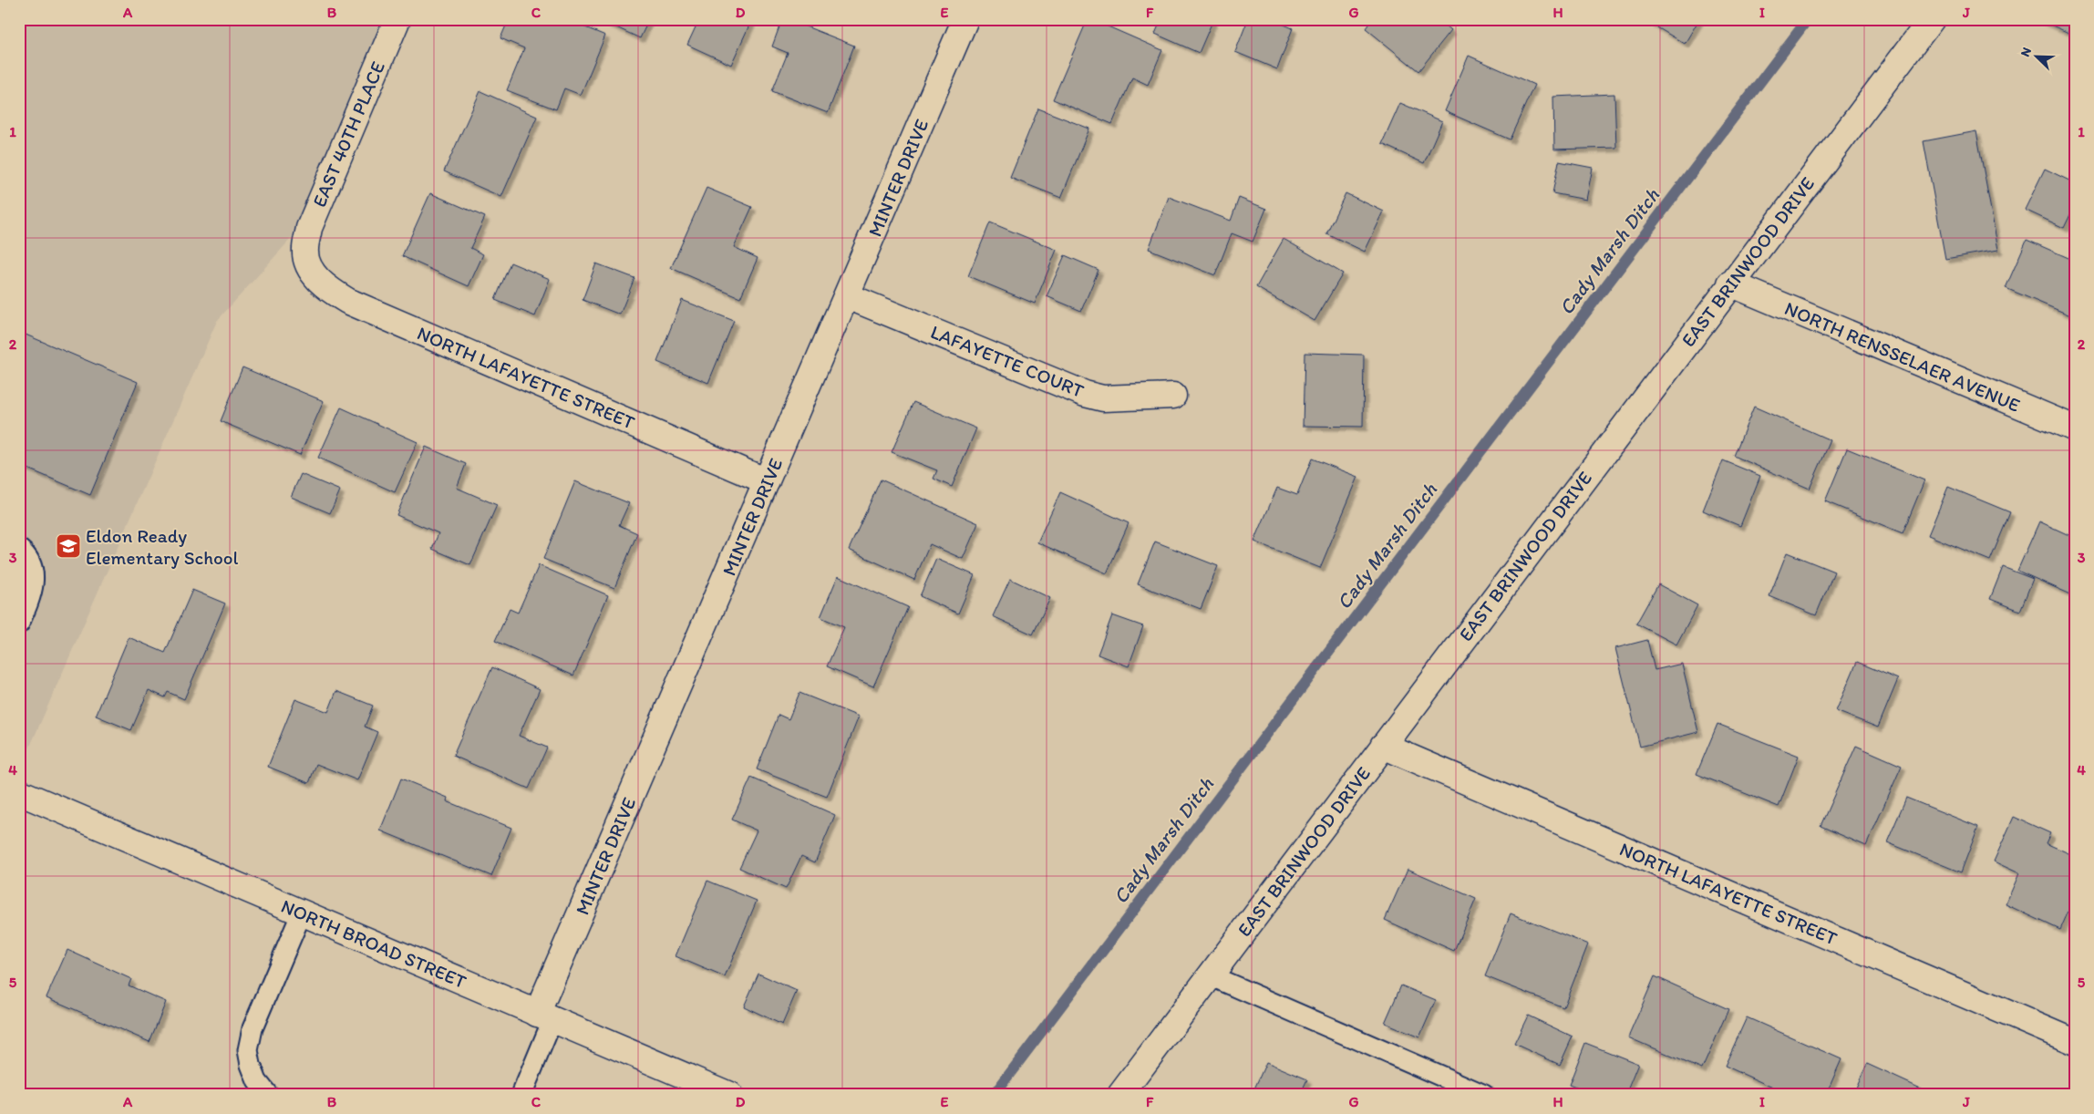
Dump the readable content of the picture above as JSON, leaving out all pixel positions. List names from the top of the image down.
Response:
{
  "streets": {
    "street": [
      "EAST 40TH PLACE",
      "MINTER DRIVE",
      "EAST BRINWOOD DRIVE",
      "NORTH RENSSELAER AVENUE",
      "LAFAYETTE COURT",
      "NORTH LAFAYETTE STREET",
      "NORTH BROAD STREET"
    ]
  },
  "crossings": [
    ["EAST 40TH PLACE", "NORTH LAFAYETTE STREET"],
    ["MINTER DRIVE", "LAFAYETTE COURT"],
    ["MINTER DRIVE", "NORTH LAFAYETTE STREET"],
    ["MINTER DRIVE", "NORTH BROAD STREET"],
    ["EAST BRINWOOD DRIVE", "NORTH RENSSELAER AVENUE"],
    ["EAST BRINWOOD DRIVE", "NORTH LAFAYETTE STREET"]
  ],
  "water": ["Cady Marsh Ditch"],
  "places": {
    "school or university": ["Eldon Ready Elementary School"]
  },
  "north": "top left",
  "grid": {
    "columns": [
      "A",
      "B",
      "C",
      "D",
      "E",
      "F",
      "G",
      "H",
      "I",
      "J"
    ],
    "rows": [
      "1",
      "2",
      "3",
      "4",
      "5"
    ]
  }
}
